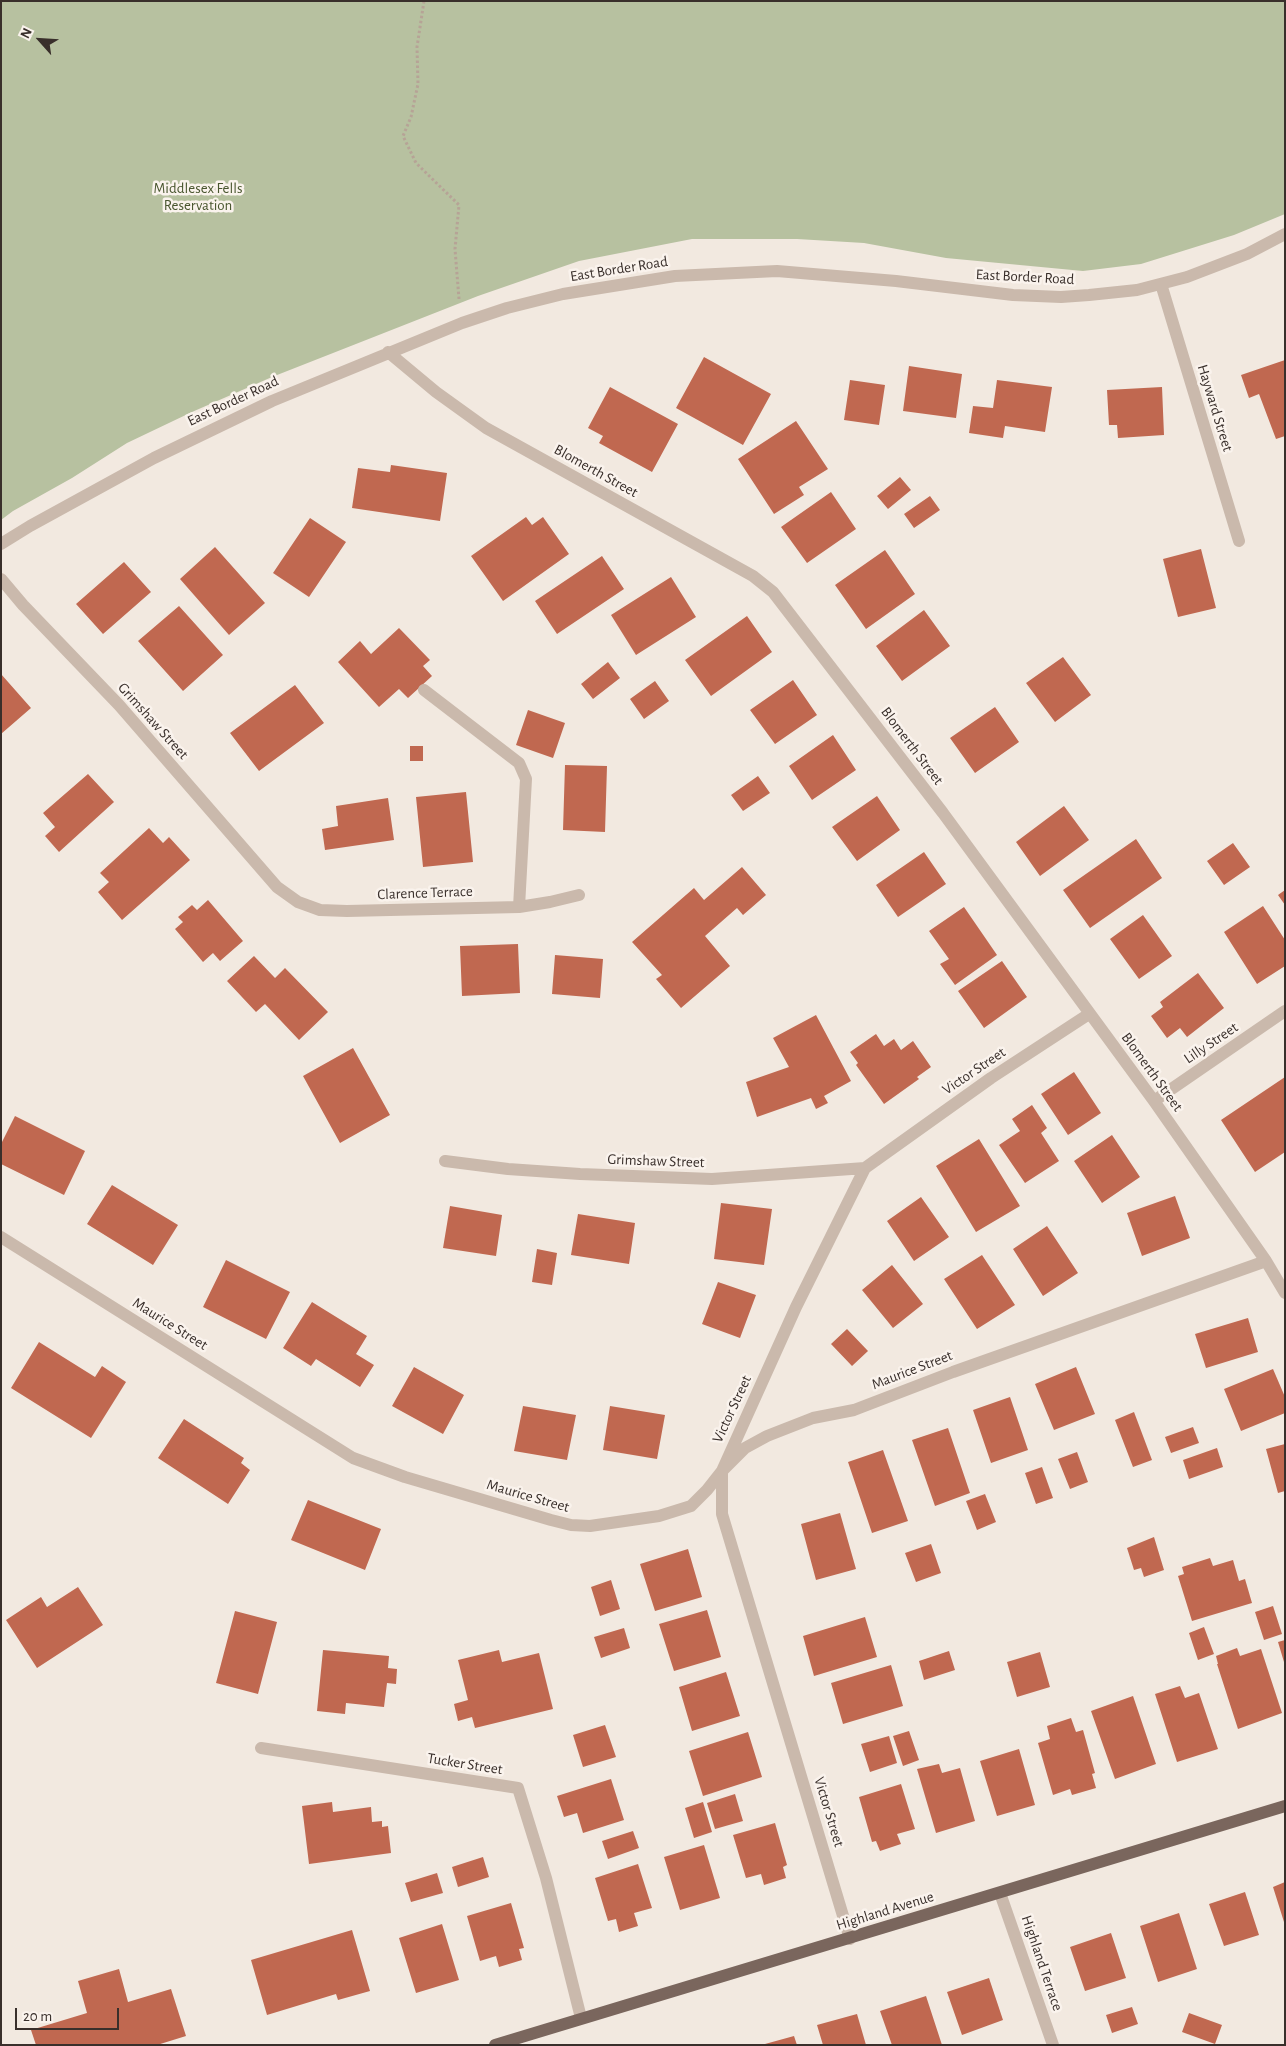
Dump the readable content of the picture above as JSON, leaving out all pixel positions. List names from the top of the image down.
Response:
{
  "streets": {
    "main road": ["Highland Avenue"],
    "street": [
      "East Border Road",
      "Hayward Street",
      "Blomerth Street",
      "Grimshaw Street",
      "Clarence Terrace",
      "Lilly Street",
      "Victor Street",
      "Maurice Street",
      "Tucker Street",
      "Highland Terrace"
    ]
  },
  "crossings": [
    ["East Border Road", "Hayward Street"],
    ["East Border Road", "Blomerth Street"],
    ["Blomerth Street", "Lilly Street"],
    ["Blomerth Street", "Victor Street"],
    ["Blomerth Street", "Maurice Street"],
    ["Grimshaw Street", "Clarence Terrace"],
    ["Grimshaw Street", "Victor Street"],
    ["Victor Street", "Maurice Street"],
    ["Victor Street", "Highland Avenue"],
    ["Tucker Street", "Highland Avenue"],
    ["Highland Avenue", "Highland Terrace"]
  ],
  "parks": ["Middlesex Fells Reservation"],
  "scale_bar": "20 m",
  "north": "top left"
}
